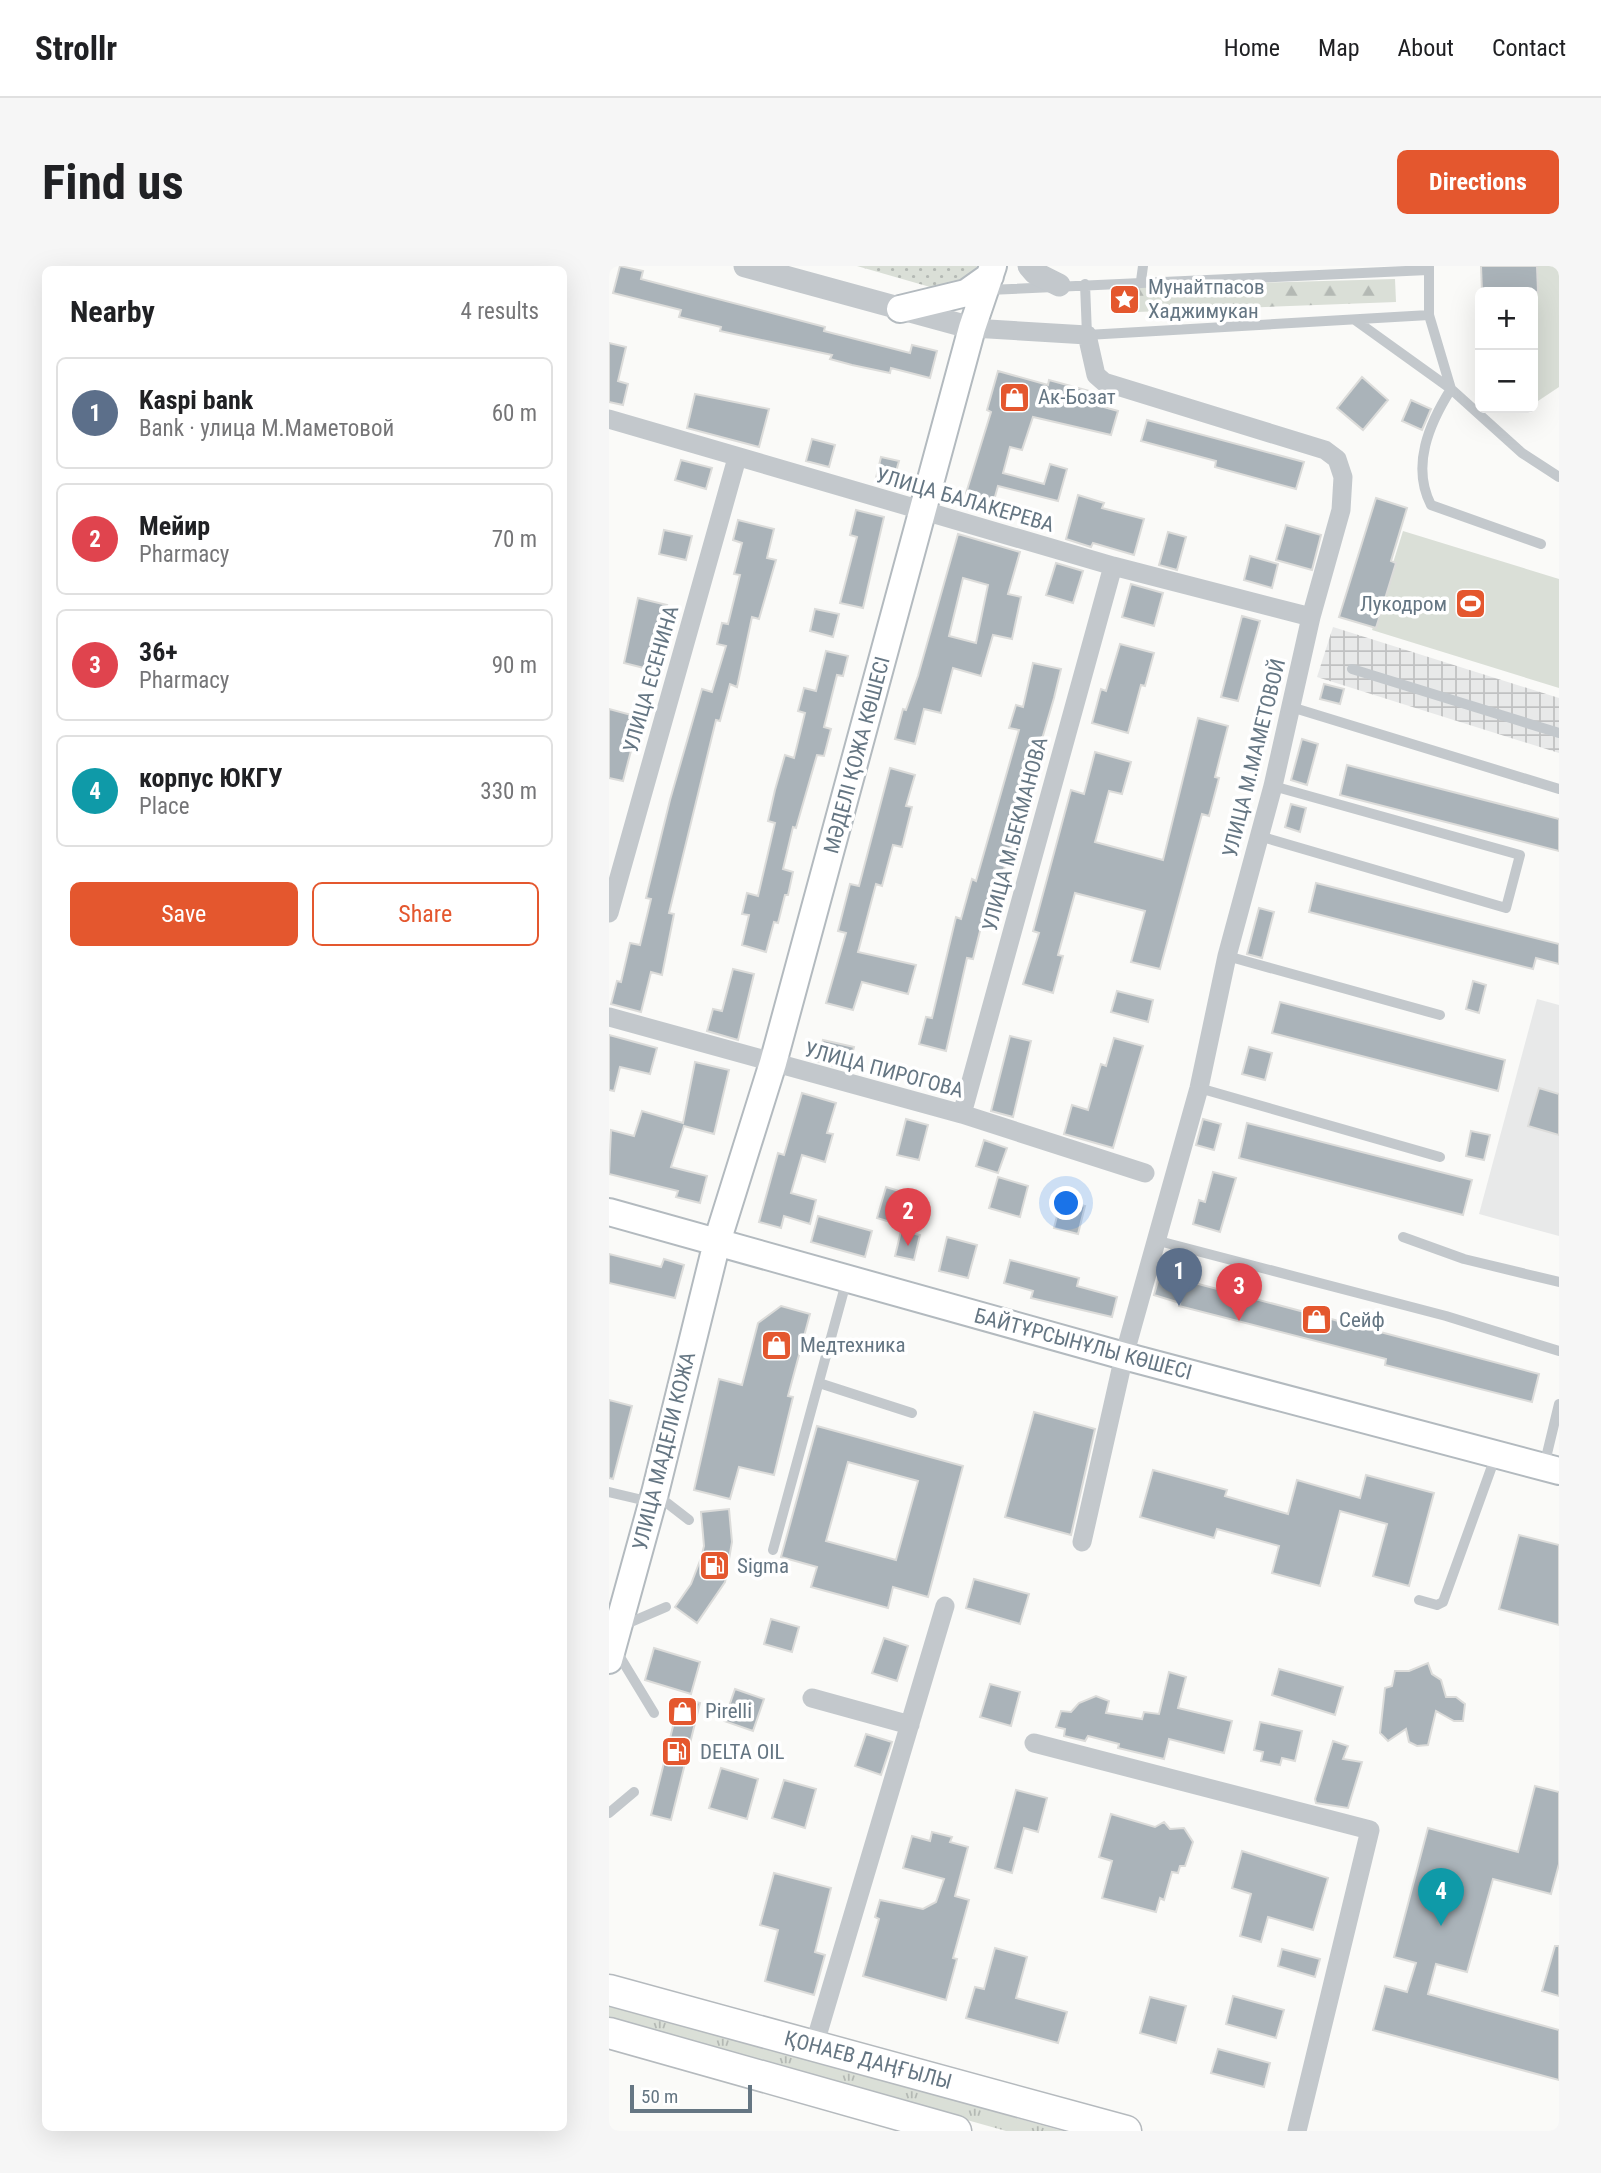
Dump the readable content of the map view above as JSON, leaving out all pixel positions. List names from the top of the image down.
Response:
{
  "streets": {
    "main road": [
      "МӘДЕЛІ ҚОЖА КӨШЕСІ",
      "БАЙТҰРСЫНҰЛЫ КӨШЕСІ",
      "УЛИЦА МАДЕЛИ КОЖА",
      "ҚОНАЕВ ДАҢҒЫЛЫ"
    ],
    "street": [
      "УЛИЦА БАЛАКЕРЕВА",
      "УЛИЦА ЕСЕНИНА",
      "УЛИЦА М.МАМЕТОВОЙ",
      "УЛИЦА М.БЕКМАНОВА",
      "УЛИЦА ПИРОГОВА"
    ]
  },
  "crossings": [
    ["УЛИЦА БАЛАКЕРЕВА", "УЛИЦА ЕСЕНИНА"],
    ["УЛИЦА БАЛАКЕРЕВА", "МӘДЕЛІ ҚОЖА КӨШЕСІ"],
    ["УЛИЦА БАЛАКЕРЕВА", "УЛИЦА М.МАМЕТОВОЙ"],
    ["УЛИЦА БАЛАКЕРЕВА", "УЛИЦА М.БЕКМАНОВА"],
    ["МӘДЕЛІ ҚОЖА КӨШЕСІ", "УЛИЦА ПИРОГОВА"],
    ["МӘДЕЛІ ҚОЖА КӨШЕСІ", "БАЙТҰРСЫНҰЛЫ КӨШЕСІ"],
    ["МӘДЕЛІ ҚОЖА КӨШЕСІ", "УЛИЦА МАДЕЛИ КОЖА"],
    ["УЛИЦА М.МАМЕТОВОЙ", "БАЙТҰРСЫНҰЛЫ КӨШЕСІ"],
    ["УЛИЦА М.БЕКМАНОВА", "УЛИЦА ПИРОГОВА"],
    ["БАЙТҰРСЫНҰЛЫ КӨШЕСІ", "УЛИЦА МАДЕЛИ КОЖА"]
  ],
  "places": {
    "place": ["Мунайтпасов Хаджимукан"],
    "shop": [
      "Ак-Бозат",
      "Сейф",
      "Медтехника",
      "Pirelli"
    ],
    "sports": ["Лукодром"],
    "fuel station": ["Sigma", "DELTA OIL"]
  },
  "scale_bar": "50 m",
  "page": {
    "header": "Strollr",
    "nav": [
      "Home",
      "Map",
      "About",
      "Contact"
    ],
    "buttons": [
      "Directions",
      ["Save", "Share"]
    ],
    "title": "Find us",
    "heading": ["Nearby", "4 results"],
    "map_buttons": ["+", "−"],
    "list": [
      {
        "mark": "1",
        "name": "Kaspi bank",
        "note": "Bank · улица М.Маметовой",
        "value": "60 m"
      },
      {
        "mark": "2",
        "name": "Мейир",
        "note": "Pharmacy",
        "value": "70 m"
      },
      {
        "mark": "3",
        "name": "36+",
        "note": "Pharmacy",
        "value": "90 m"
      },
      {
        "mark": "4",
        "name": "корпус ЮКГУ",
        "note": "Place",
        "value": "330 m"
      }
    ],
    "pins": [
      "2",
      "1",
      "3",
      "4"
    ],
    "scale": "50 m"
  }
}
